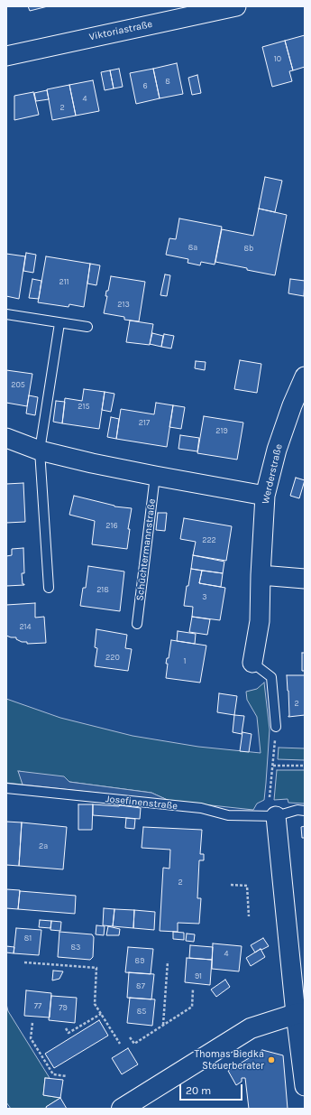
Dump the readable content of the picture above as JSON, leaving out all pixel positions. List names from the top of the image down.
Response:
{
  "streets": {
    "street": ["Viktoriastraße", "Werderstraße"],
    "lane": ["Schüchtermannstraße", "Josefinenstraße"]
  },
  "places": ["Thomas Biedka Steuerberater"],
  "house_numbers": [
    "10",
    "8",
    "6",
    "4",
    "2",
    "8a",
    "8b",
    "211",
    "213",
    "205",
    "215",
    "217",
    "219",
    "216",
    "222",
    "218",
    "3",
    "214",
    "220",
    "1",
    "2",
    "2a",
    "2",
    "81",
    "83",
    "4",
    "89",
    "91",
    "87",
    "77",
    "79",
    "85"
  ],
  "scale_bar": "20 m"
}
